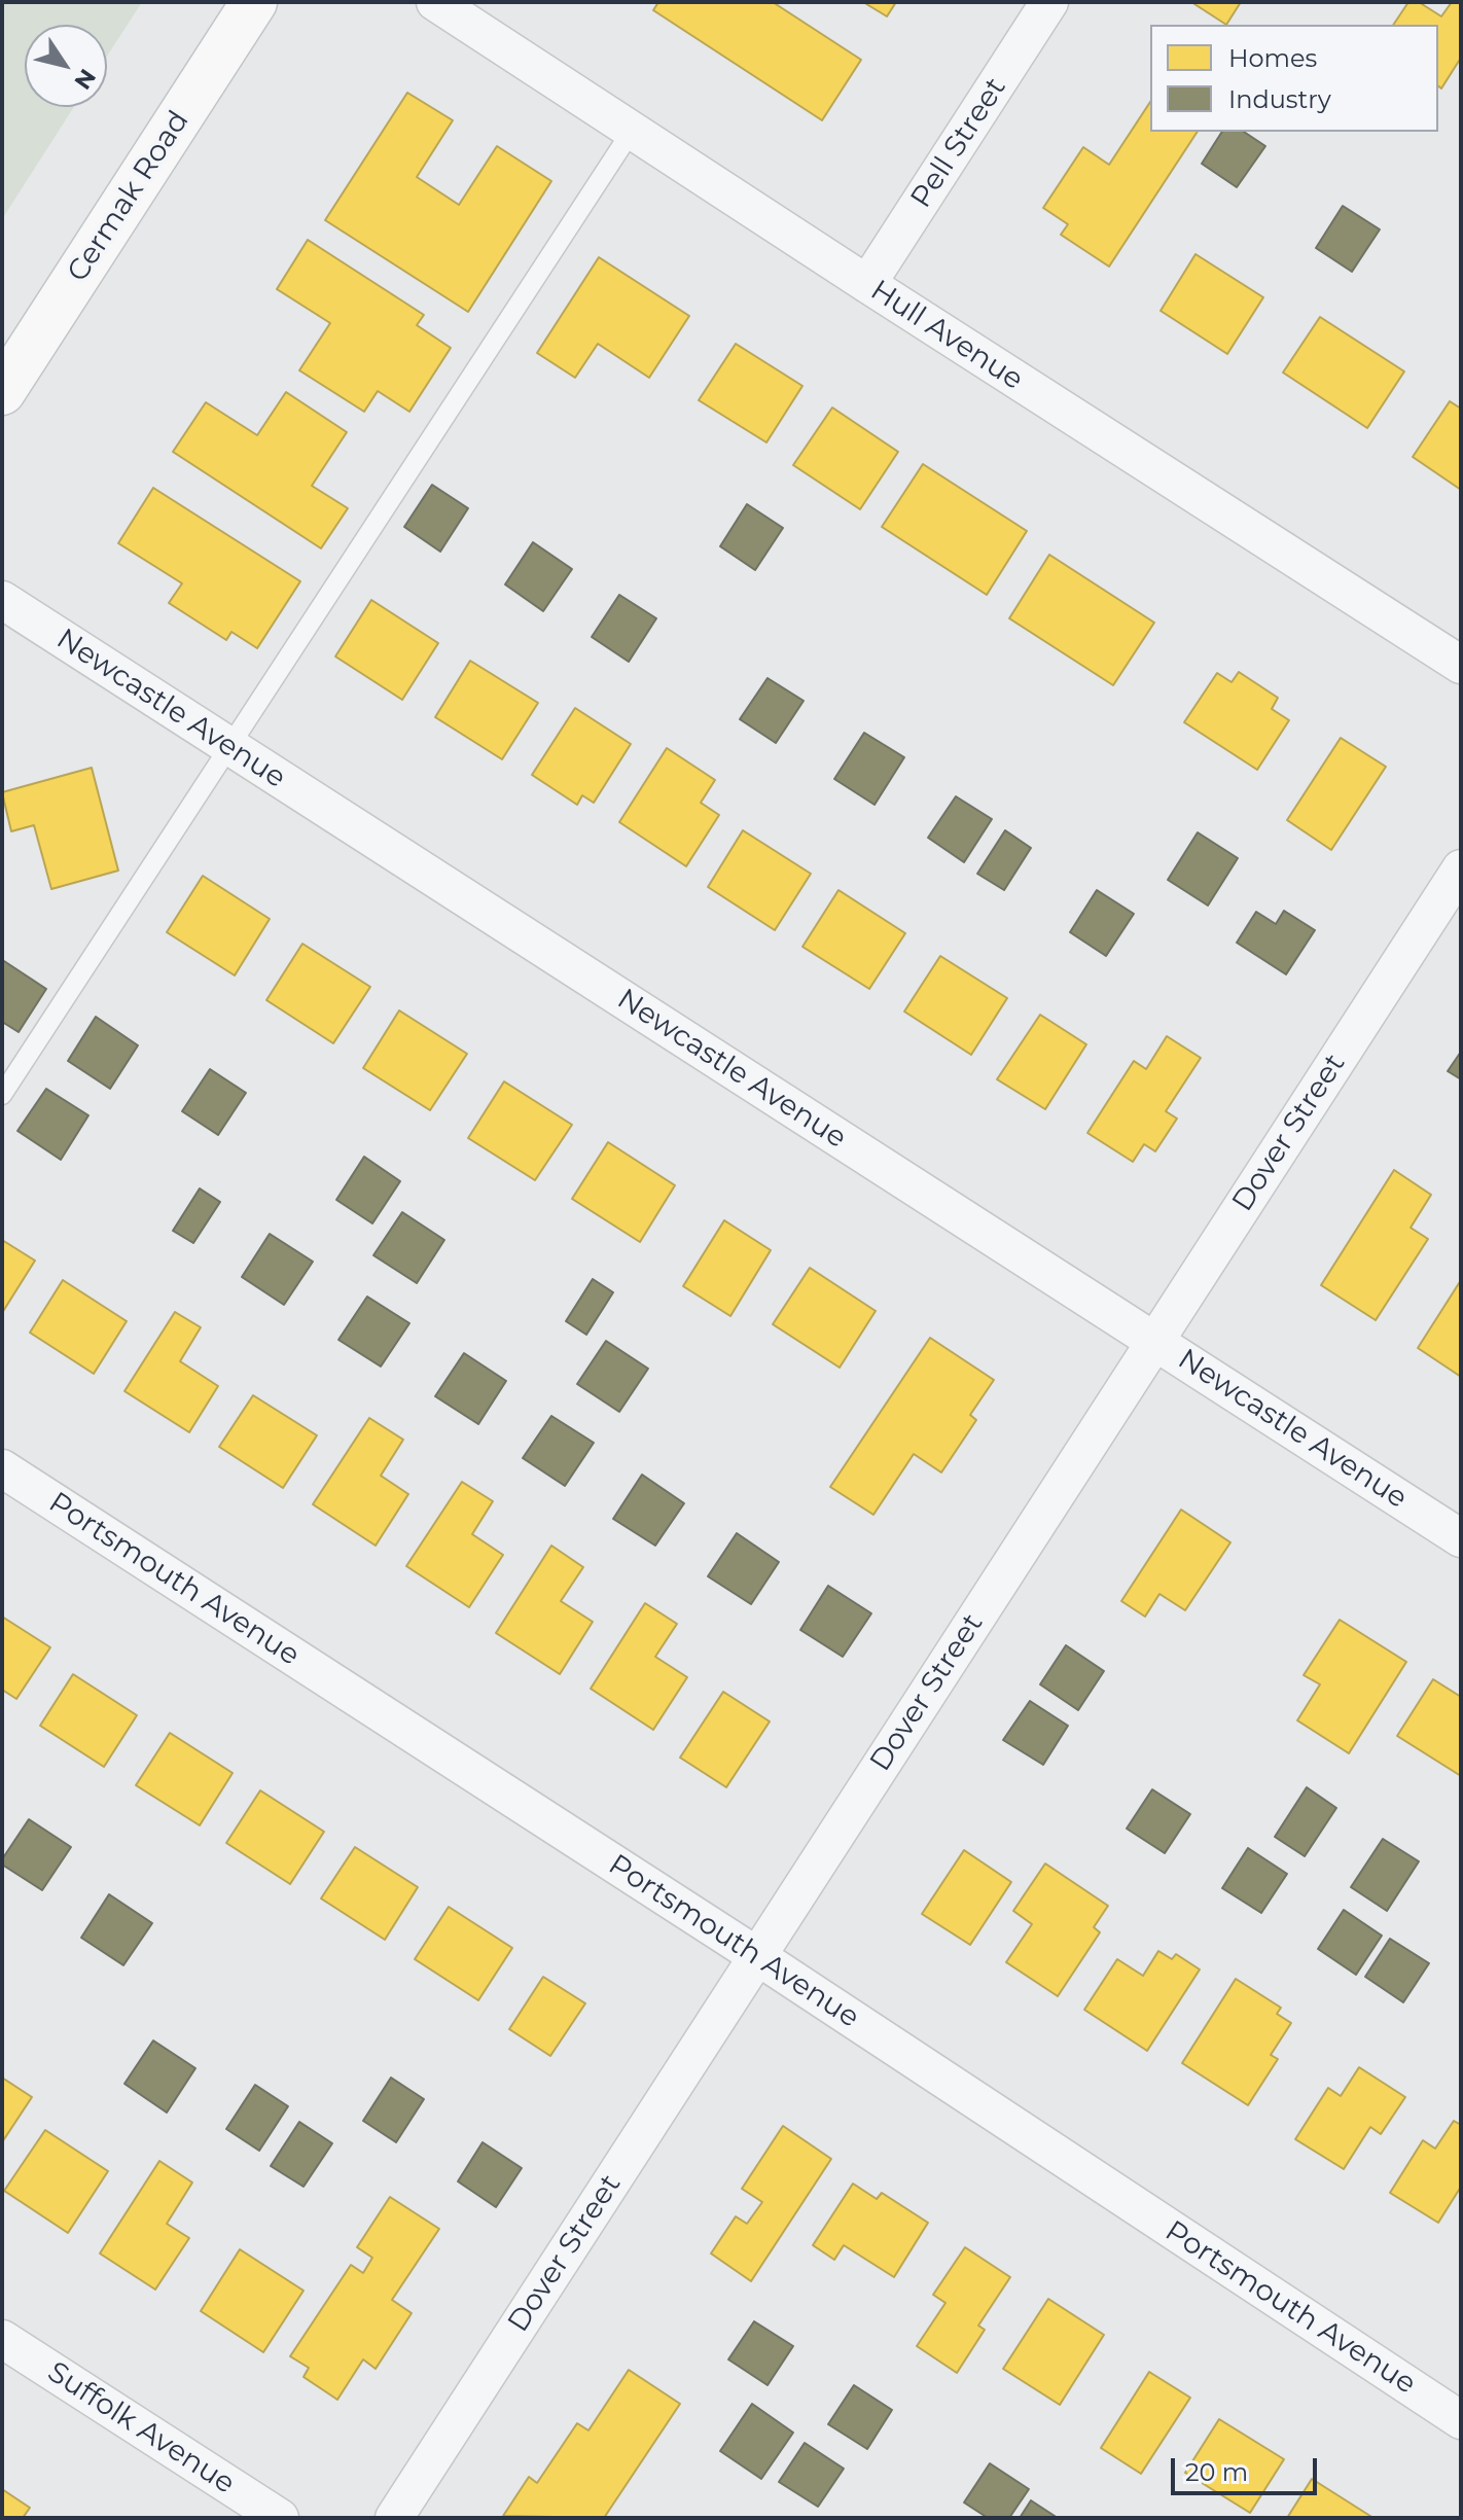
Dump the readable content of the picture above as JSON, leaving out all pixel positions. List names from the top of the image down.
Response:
{
  "streets": {
    "main road": ["Cermak Road"],
    "street": [
      "Pell Street",
      "Hull Avenue",
      "Newcastle Avenue",
      "Dover Street",
      "Portsmouth Avenue",
      "Suffolk Avenue"
    ]
  },
  "crossings": [
    ["Pell Street", "Hull Avenue"],
    ["Newcastle Avenue", "Dover Street"],
    ["Dover Street", "Portsmouth Avenue"]
  ],
  "legend": ["Homes", "Industry"],
  "scale_bar": "20 m",
  "north": "bottom right"
}
